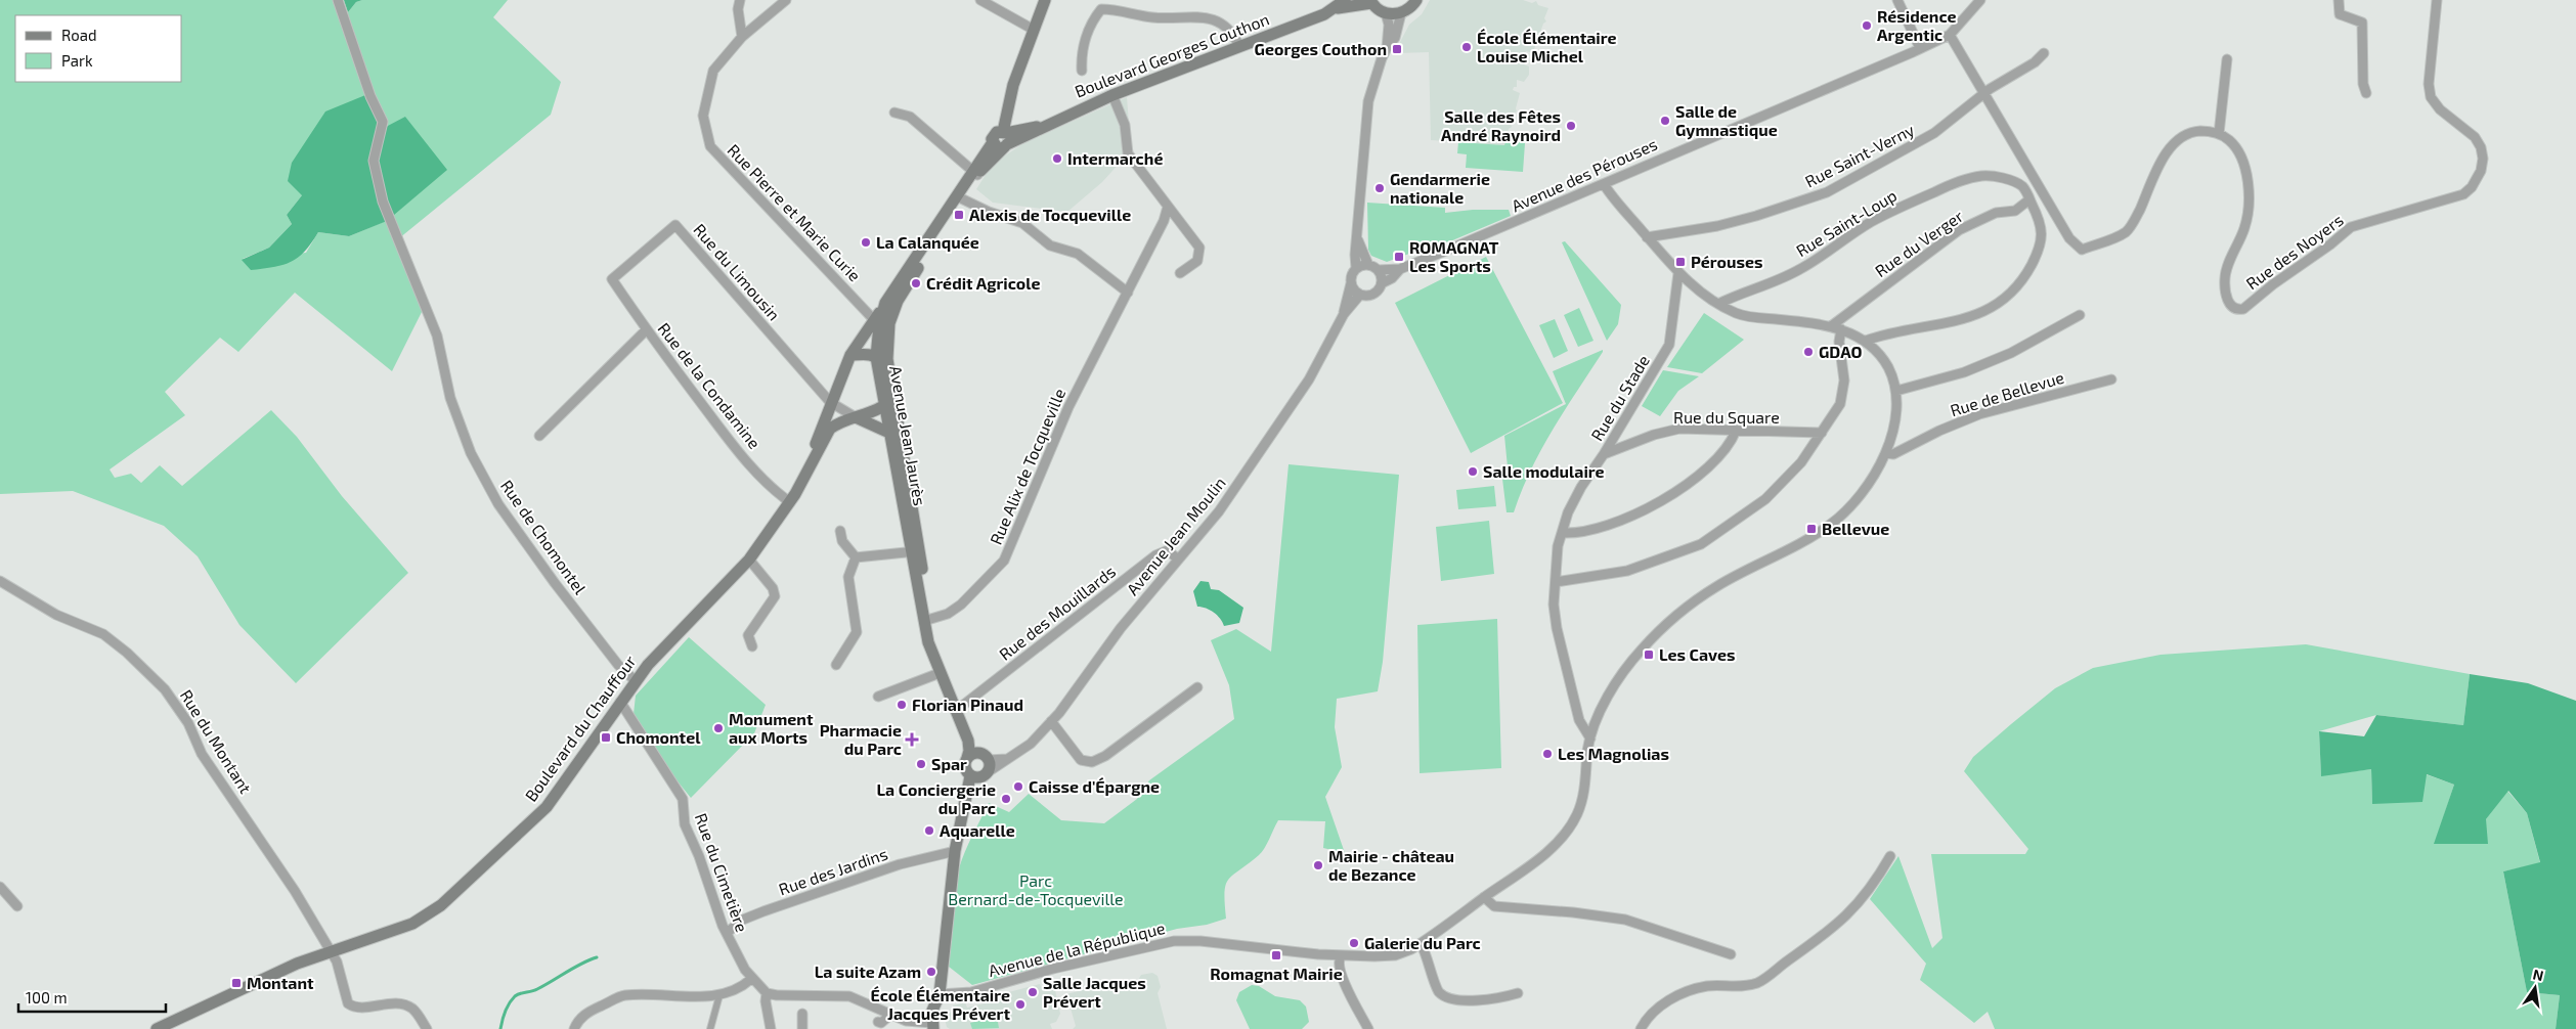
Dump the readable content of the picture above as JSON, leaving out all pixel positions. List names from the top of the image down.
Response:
{
  "streets": {
    "main road": ["Boulevard Georges Couthon", "Avenue Jean Jaurès", "Boulevard du Chauffour"],
    "street": [
      "Rue Saint-Verny",
      "Avenue des Pérouses",
      "Rue Pierre et Marie Curie",
      "Rue Saint-Loup",
      "Rue du Verger",
      "Rue des Noyers",
      "Rue du Limousin",
      "Rue de la Condamine",
      "Rue de Bellevue",
      "Rue du Stade",
      "Rue du Square",
      "Rue Alix de Tocqueville",
      "Avenue Jean Moulin",
      "Rue de Chomontel",
      "Rue des Mouillards",
      "Rue du Montant",
      "Rue des Jardins",
      "Rue du Cimetière",
      "Avenue de la République"
    ]
  },
  "crossings": [
    ["Boulevard Georges Couthon", "Avenue Jean Jaurès"],
    ["Rue Saint-Verny", "Avenue de la République"],
    ["Avenue des Pérouses", "Avenue Jean Moulin"],
    ["Avenue des Pérouses", "Avenue de la République"],
    ["Rue Pierre et Marie Curie", "Avenue Jean Jaurès"],
    ["Rue Saint-Loup", "Avenue de la République"],
    ["Rue du Verger", "Avenue de la République"],
    ["Rue du Limousin", "Rue de la Condamine"],
    ["Rue de la Condamine", "Boulevard du Chauffour"],
    ["Rue de Bellevue", "Avenue de la République"],
    ["Rue du Stade", "Rue du Square"],
    ["Rue du Stade", "Avenue de la République"],
    ["Avenue Jean Jaurès", "Rue Alix de Tocqueville"],
    ["Avenue Jean Jaurès", "Avenue Jean Moulin"],
    ["Avenue Jean Jaurès", "Rue des Mouillards"],
    ["Avenue Jean Moulin", "Rue des Mouillards"],
    ["Rue de Chomontel", "Boulevard du Chauffour"],
    ["Boulevard du Chauffour", "Rue du Montant"],
    ["Boulevard du Chauffour", "Rue du Cimetière"],
    ["Rue des Jardins", "Rue du Cimetière"]
  ],
  "parks": ["Parc Bernard-de-Tocqueville"],
  "places": {
    "other": [
      "Résidence Argentic",
      "École Élémentaire Louise Michel",
      "Salle de Gymnastique",
      "Salle des Fêtes André Raynoird",
      "Intermarché",
      "Gendarmerie nationale",
      "La Calanquée",
      "Crédit Agricole",
      "GDAO",
      "Salle modulaire",
      "Florian Pinaud",
      "Monument aux Morts",
      "Les Magnolias",
      "Spar",
      "Caisse d'Épargne",
      "La Conciergerie du Parc",
      "Aquarelle",
      "Mairie - château de Bezance",
      "Galerie du Parc",
      "La suite Azam",
      "Salle Jacques Prévert",
      "École Élémentaire Jacques Prévert"
    ],
    "transit": [
      "Georges Couthon",
      "Alexis de Tocqueville",
      "ROMAGNAT Les Sports",
      "Pérouses",
      "Bellevue",
      "Les Caves",
      "Chomontel",
      "Romagnat Mairie",
      "Montant"
    ],
    "health": ["Pharmacie du Parc"]
  },
  "legend": ["Road", "Park"],
  "scale_bar": "100 m",
  "north": "top"
}
